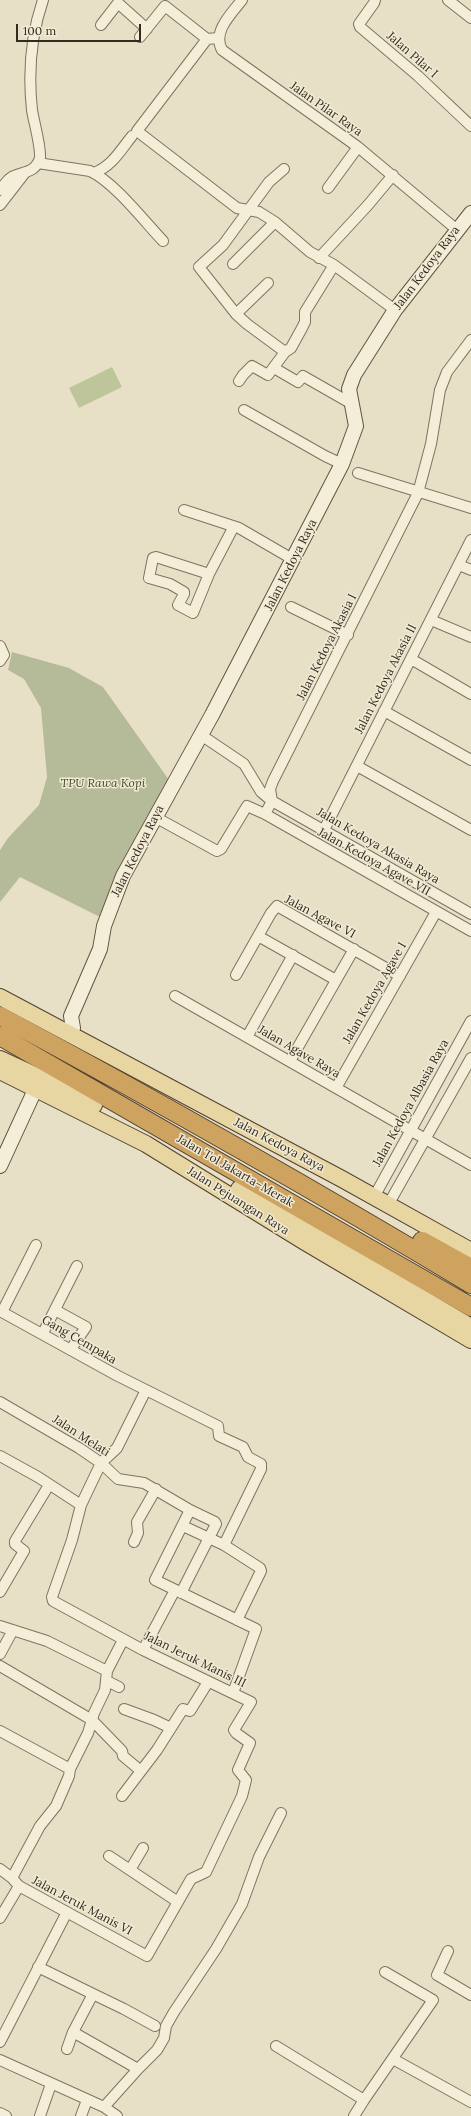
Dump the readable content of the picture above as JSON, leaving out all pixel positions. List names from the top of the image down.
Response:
{
  "streets": {
    "highway": ["Jalan Tol Jakarta–Merak"],
    "main road": ["Jalan Kedoya Raya", "Jalan Pejuangan Raya"],
    "street": [
      "Jalan Pilar I",
      "Jalan Pilar Raya",
      "Jalan Kedoya Akasia I",
      "Jalan Kedoya Akasia II",
      "Jalan Kedoya Akasia Raya",
      "Jalan Kedoya Agave VII",
      "Jalan Agave VI",
      "Jalan Kedoya Agave I",
      "Jalan Agave Raya",
      "Jalan Kedoya Albasia Raya",
      "Gang Cempaka",
      "Jalan Melati",
      "Jalan Jeruk Manis III",
      "Jalan Jeruk Manis VI"
    ]
  },
  "crossings": [
    ["Jalan Pilar Raya", "Jalan Kedoya Raya"],
    ["Jalan Kedoya Raya", "Jalan Kedoya Akasia Raya"],
    ["Jalan Kedoya Raya", "Jalan Kedoya Agave VII"],
    ["Jalan Kedoya Raya", "Jalan Kedoya Albasia Raya"],
    ["Jalan Kedoya Akasia I", "Jalan Kedoya Akasia Raya"],
    ["Jalan Kedoya Akasia I", "Jalan Kedoya Agave VII"],
    ["Jalan Kedoya Akasia II", "Jalan Kedoya Akasia Raya"],
    ["Jalan Kedoya Agave VII", "Jalan Kedoya Agave I"],
    ["Jalan Agave VI", "Jalan Kedoya Agave I"],
    ["Jalan Kedoya Agave I", "Jalan Agave Raya"],
    ["Jalan Agave Raya", "Jalan Kedoya Albasia Raya"],
    ["Jalan Jeruk Manis III", "Jalan Jeruk Manis VI"]
  ],
  "parks": ["TPU Rawa Kopi"],
  "scale_bar": "100 m"
}
